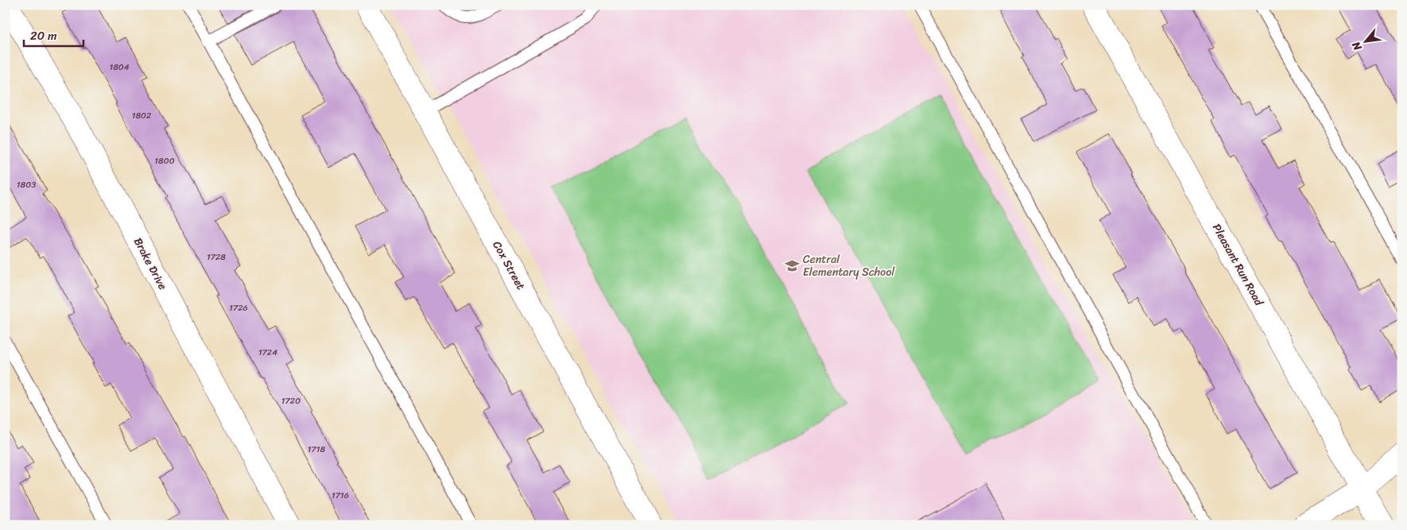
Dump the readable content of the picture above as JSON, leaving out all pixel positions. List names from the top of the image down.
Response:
{
  "streets": {
    "street": ["Brake Drive", "Pleasant Run Road", "Cox Street"]
  },
  "places": {
    "school or university": ["Central Elementary School"]
  },
  "house_numbers": [
    "1804",
    "1802",
    "1800",
    "1803",
    "1728",
    "1726",
    "1724",
    "1720",
    "1718",
    "1716"
  ],
  "scale_bar": "20 m",
  "north": "bottom left"
}
